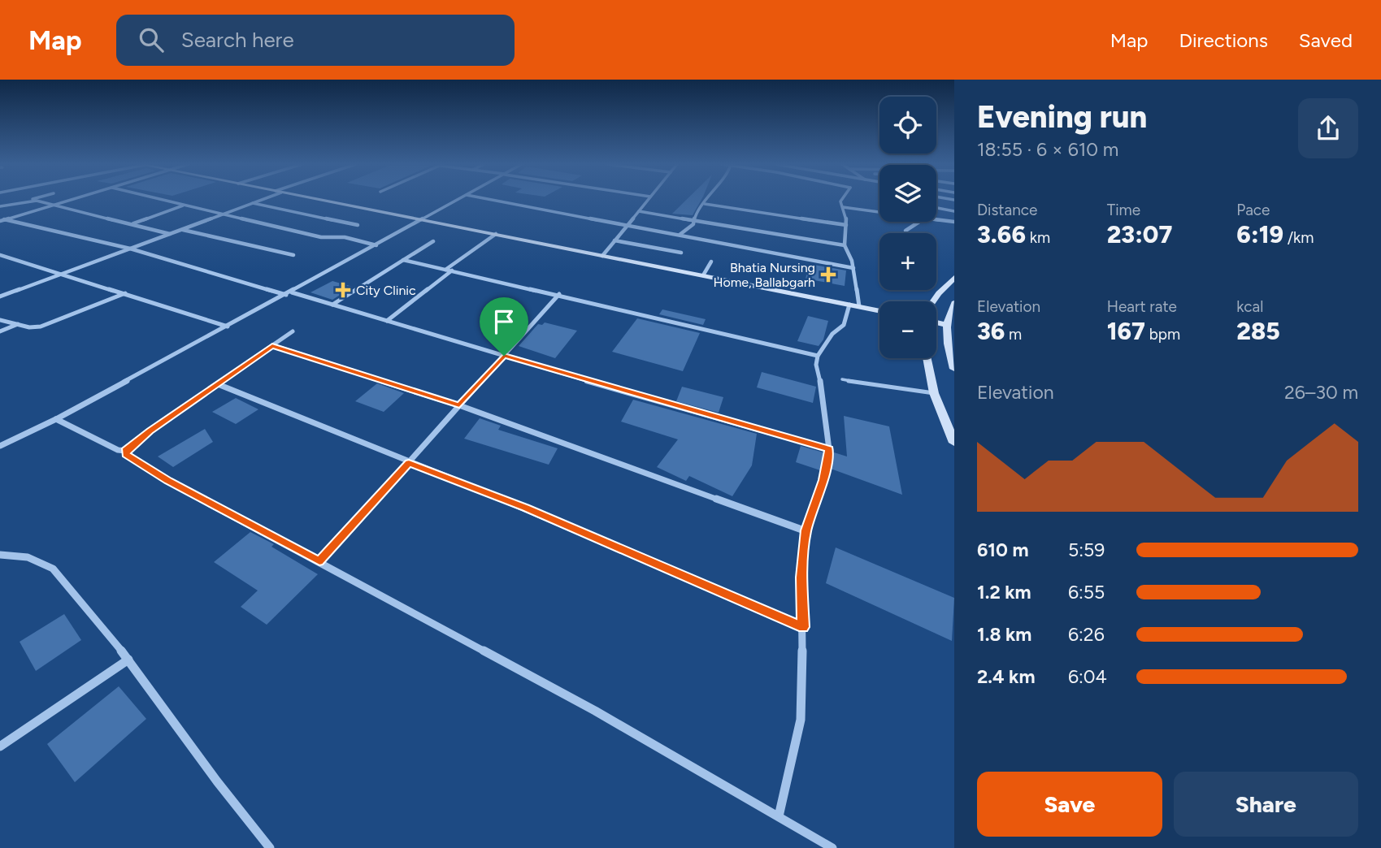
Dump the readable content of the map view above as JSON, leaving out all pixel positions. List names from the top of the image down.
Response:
{
  "places": {
    "health": ["Bhatia Nursing Home, Ballabgarh", "City Clinic"]
  },
  "page": {
    "header": "Map",
    "search": "Search here",
    "nav": ["Map", "Directions", "Saved"],
    "heading": ["Evening run", "18:55 · 6 × 610 m"],
    "map_buttons": ["+", "−"],
    "stats": [
      ["Distance", "3.66 km"],
      ["Time", "23:07"],
      ["Pace", "6:19 /km"],
      ["Elevation", "36 m"],
      ["Heart rate", "167 bpm"],
      ["kcal", "285"]
    ],
    "chart": ["Elevation", "26–30 m"],
    "list": [
      {
        "name": "610 m",
        "note": "5:59"
      },
      {
        "name": "1.2 km",
        "note": "6:55"
      },
      {
        "name": "1.8 km",
        "note": "6:26"
      },
      {
        "name": "2.4 km",
        "note": "6:04"
      }
    ],
    "buttons": ["Save", "Share"]
  }
}
